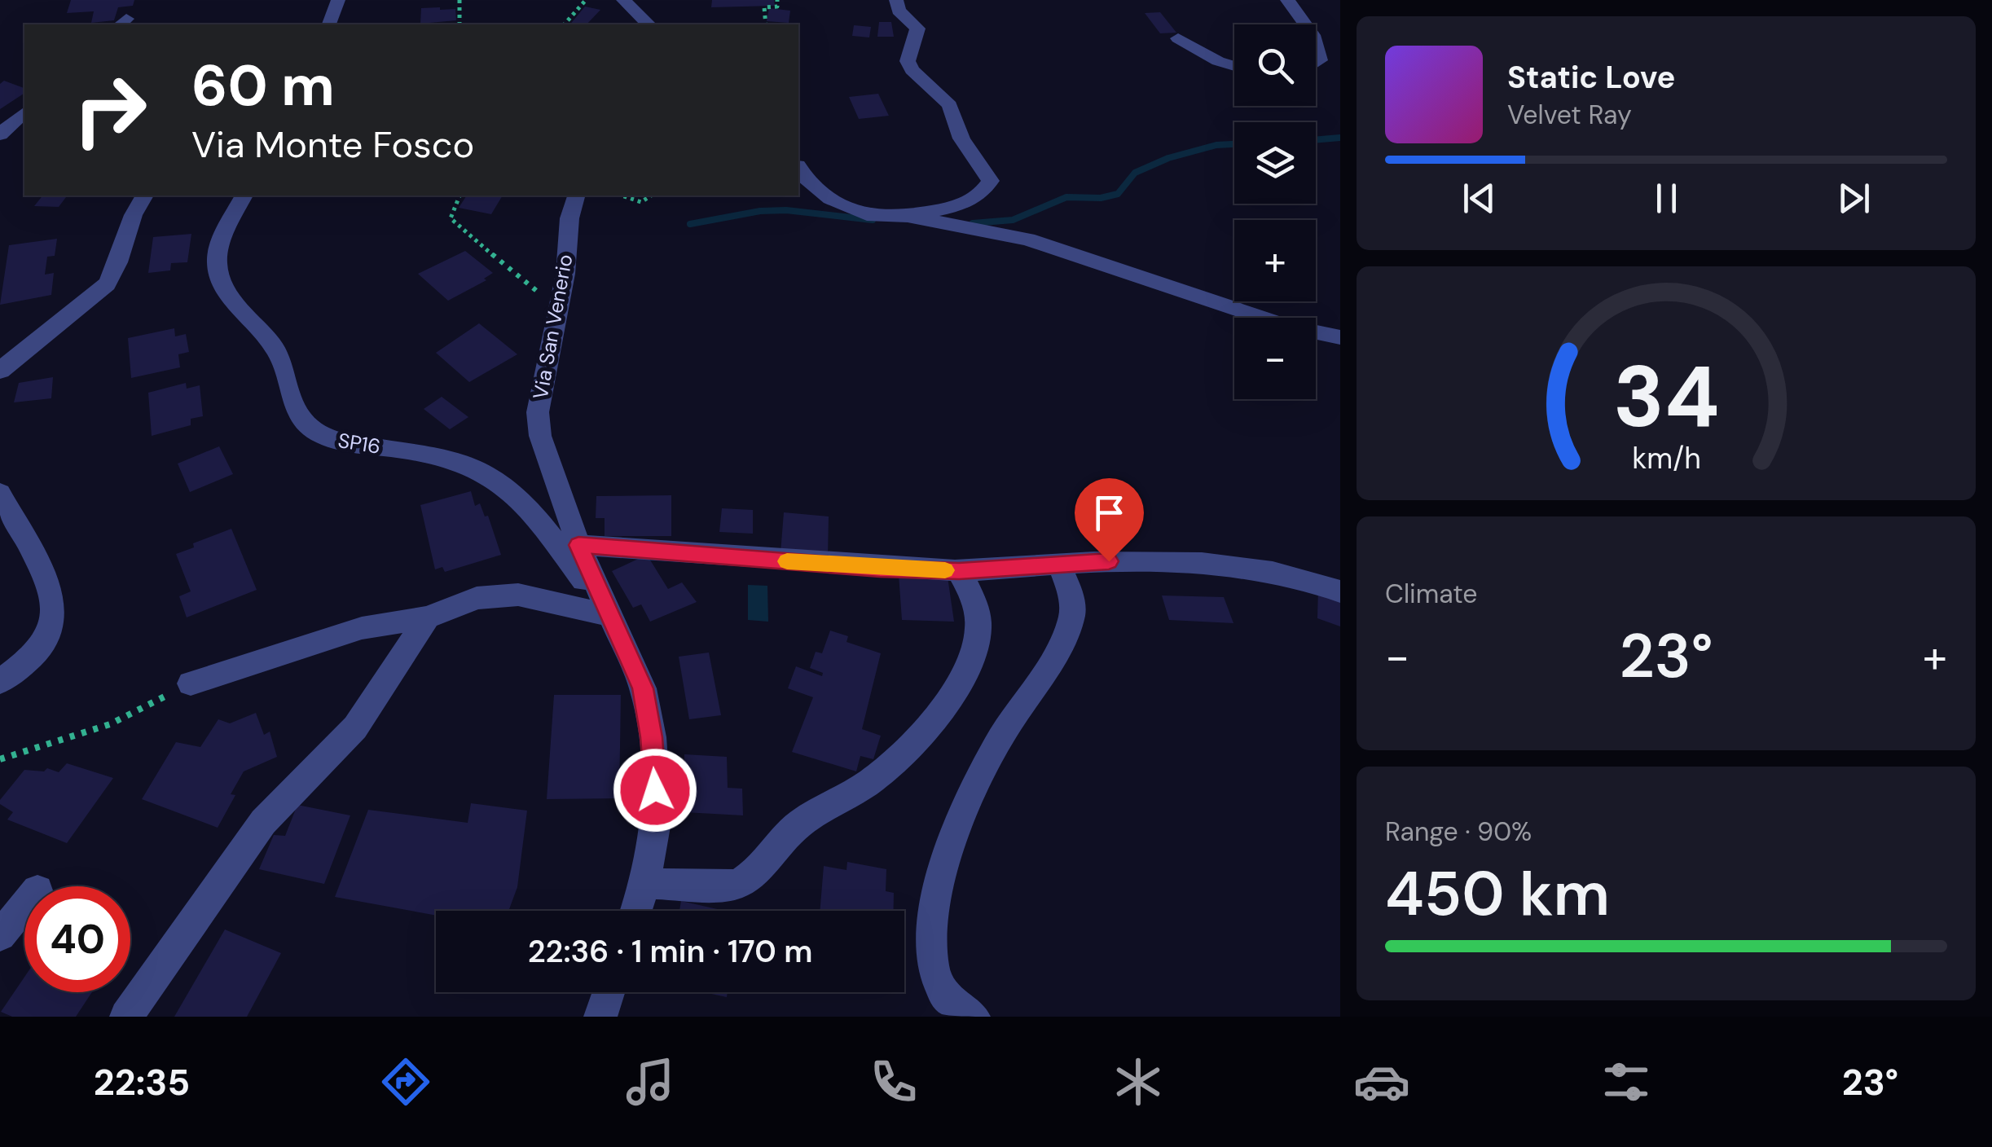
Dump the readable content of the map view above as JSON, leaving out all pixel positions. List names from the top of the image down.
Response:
{
  "streets": {
    "street": ["Via San Venerio", "SP16"]
  },
  "crossings": [
    ["Via San Venerio", "SP16"]
  ],
  "page": {
    "map_buttons": ["+", "−"],
    "turn": ["60 m", "Via Monte Fosco"],
    "song": ["Static Love", "Velvet Ray"],
    "tile": [
      "Climate",
      ["Range · 90%", "450 km"]
    ],
    "heat": ["−", "23°", "+"],
    "limit": "40",
    "trip": "22:36 · 1 min · 170 m",
    "tabs": ["22:35", "23°"],
    "gauge": ["34", "km/h"]
  }
}
